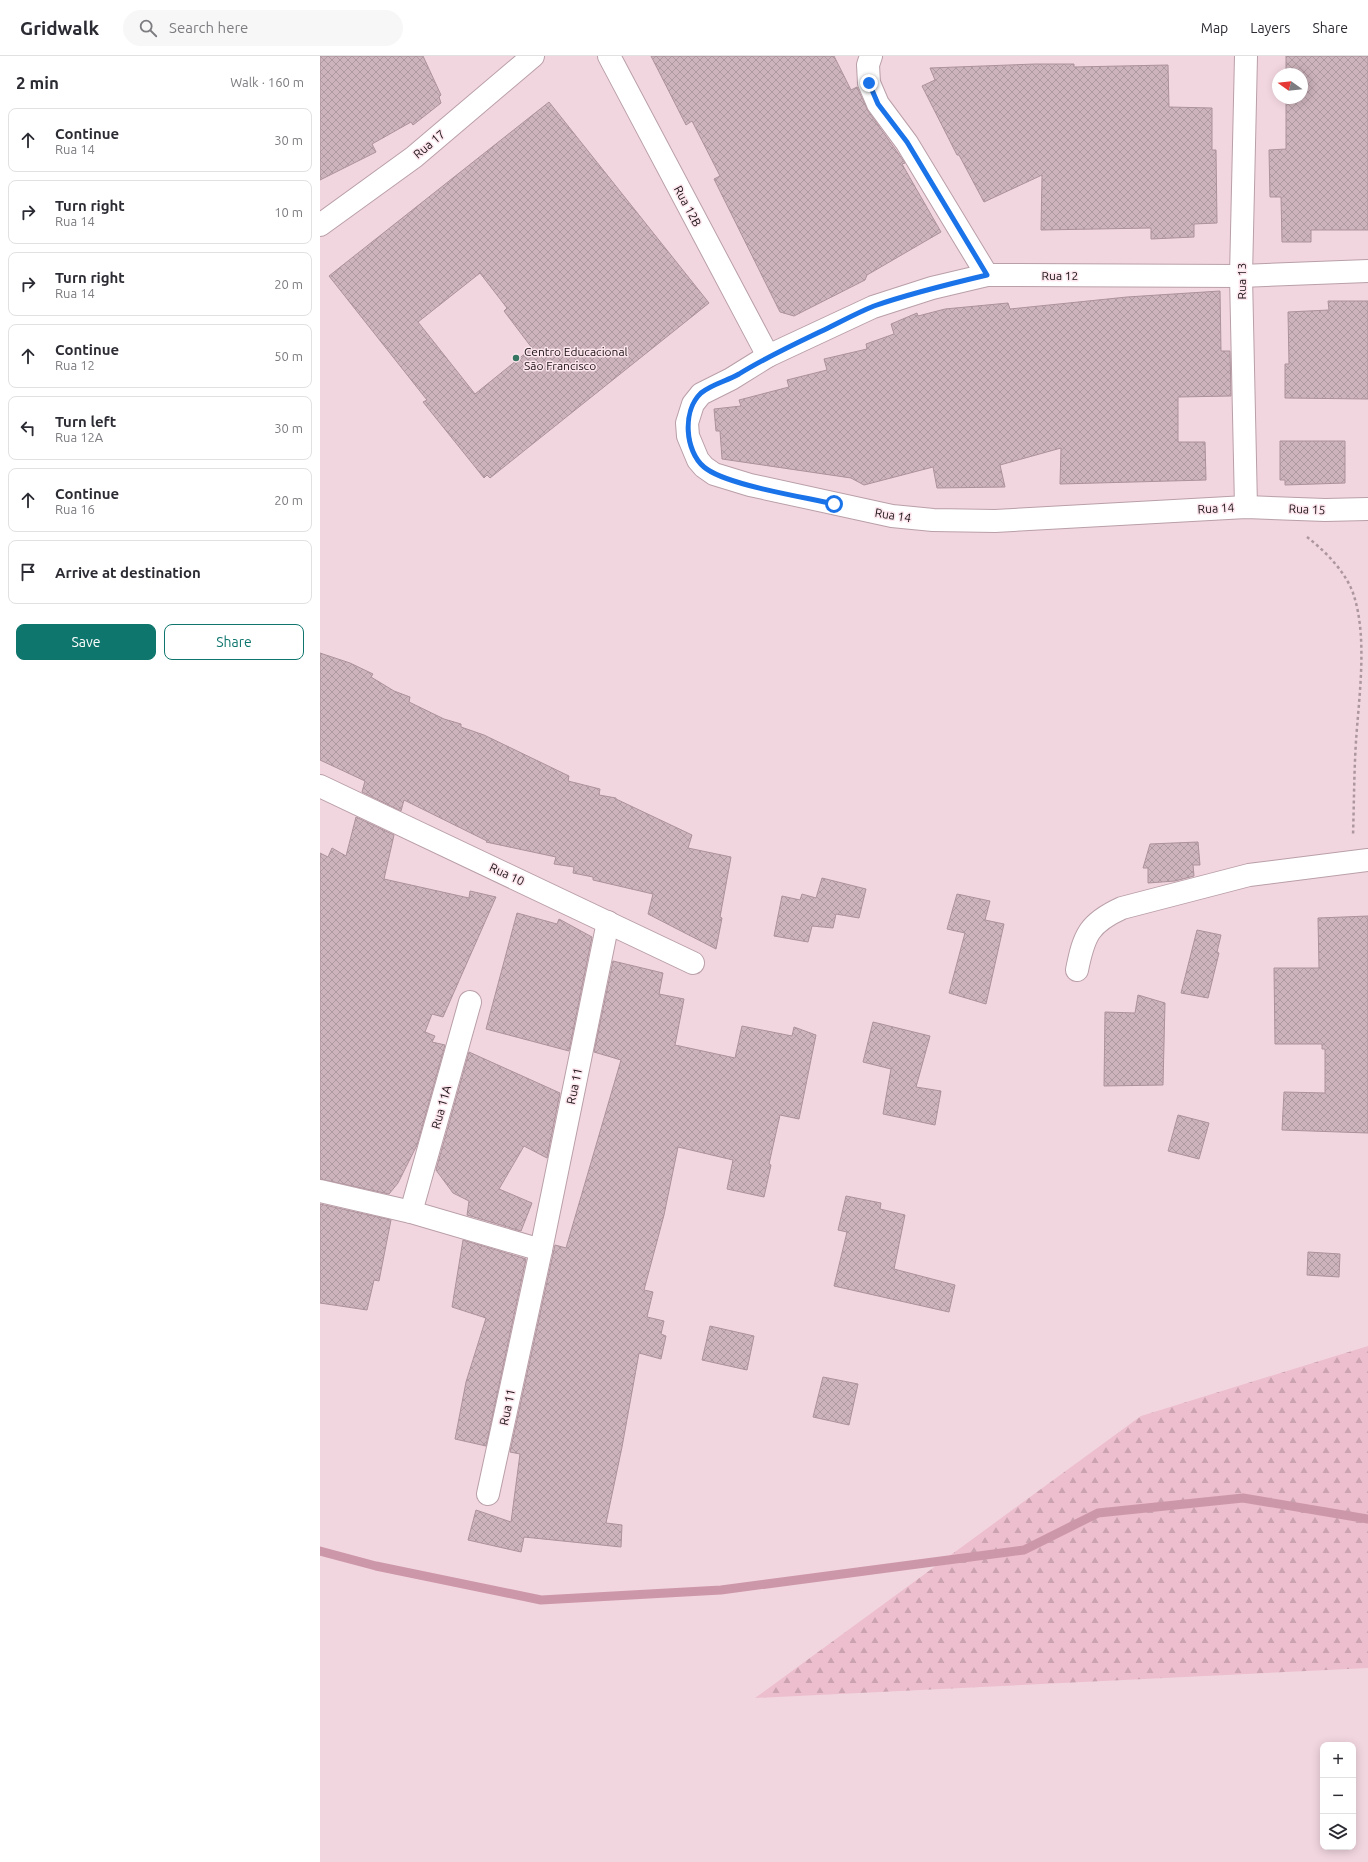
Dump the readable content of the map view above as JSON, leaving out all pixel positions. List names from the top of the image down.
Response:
{
  "streets": {
    "street": [
      "Rua 17",
      "Rua 12B",
      "Rua 12",
      "Rua 13",
      "Rua 14",
      "Rua 15",
      "Rua 10",
      "Rua 11",
      "Rua 11A"
    ]
  },
  "crossings": [
    ["Rua 12B", "Rua 12"],
    ["Rua 12B", "Rua 14"],
    ["Rua 12", "Rua 13"],
    ["Rua 12", "Rua 14"],
    ["Rua 13", "Rua 14"],
    ["Rua 13", "Rua 15"],
    ["Rua 14", "Rua 15"],
    ["Rua 10", "Rua 11"]
  ],
  "places": ["Centro Educacional São Francisco"],
  "north": "left",
  "page": {
    "header": "Gridwalk",
    "search": "Search here",
    "nav": ["Map", "Layers", "Share"],
    "heading": ["2 min", "Walk · 160 m"],
    "list": [
      ["Continue", "Rua 14", "30 m"],
      ["Turn right", "Rua 14", "10 m"],
      ["Turn right", "Rua 14", "20 m"],
      ["Continue", "Rua 12", "50 m"],
      ["Turn left", "Rua 12A", "30 m"],
      ["Continue", "Rua 16", "20 m"],
      "Arrive at destination"
    ],
    "buttons": ["Save", "Share"],
    "map_buttons": ["+", "−"]
  }
}
